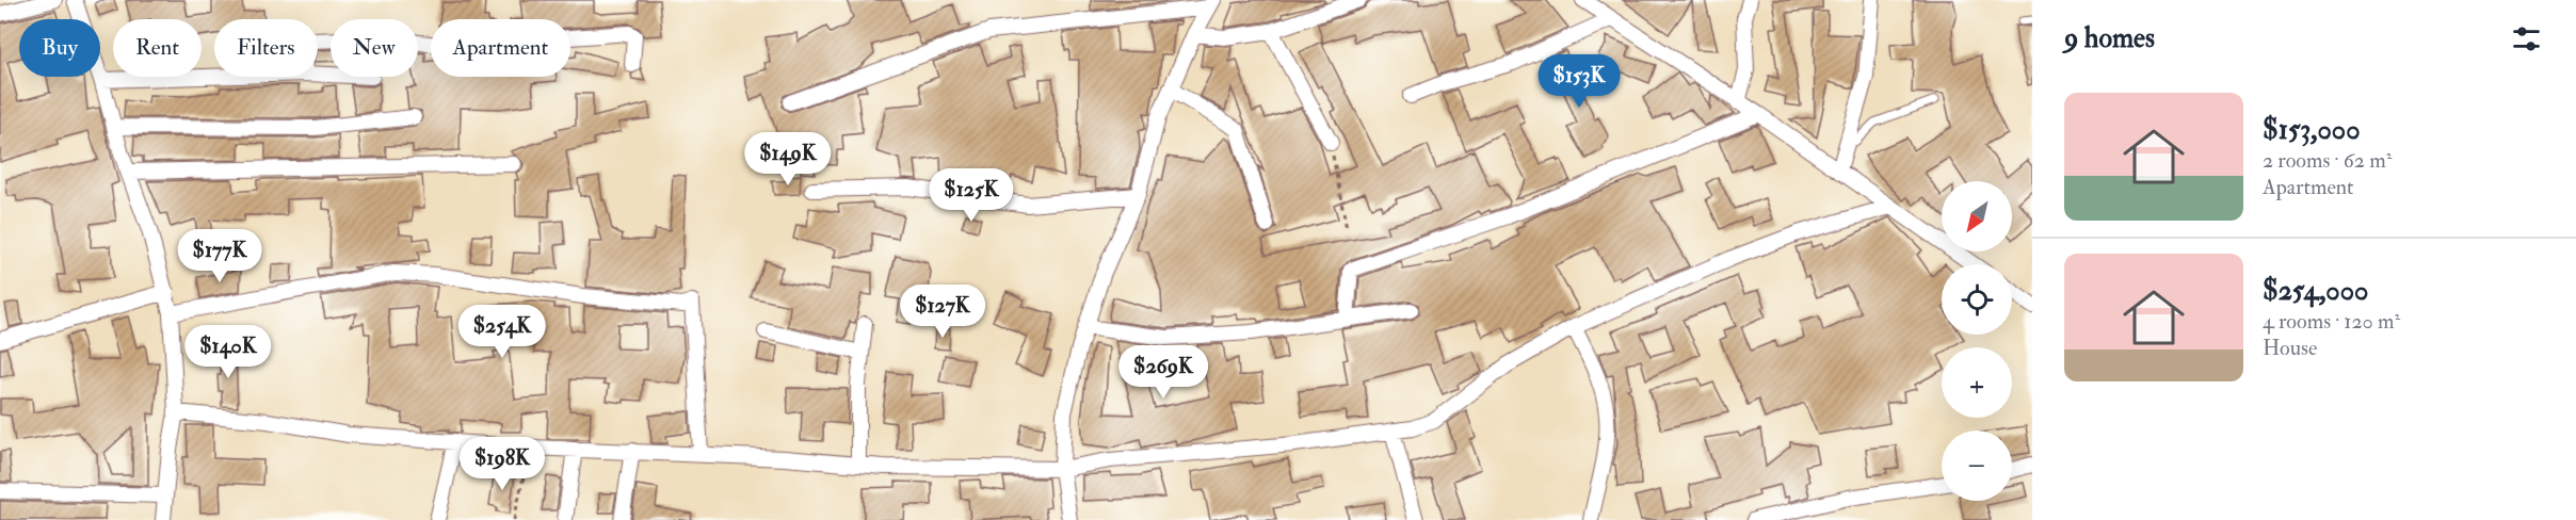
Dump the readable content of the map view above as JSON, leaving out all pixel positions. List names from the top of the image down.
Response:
{
  "north": "bottom left",
  "page": {
    "heading": "9 homes",
    "chip": [
      "Buy",
      "Rent",
      "Filters",
      "New",
      "Apartment"
    ],
    "price": [
      "$153K",
      "$149K",
      "$125K",
      "$177K",
      "$127K",
      "$254K",
      "$140K",
      "$269K",
      "$198K"
    ],
    "list": [
      {
        "name": "$153,000",
        "note": "2 rooms · 62 m² · Apartment"
      },
      {
        "name": "$254,000",
        "note": "4 rooms · 120 m² · House"
      }
    ],
    "map_buttons": ["+", "−"]
  }
}
